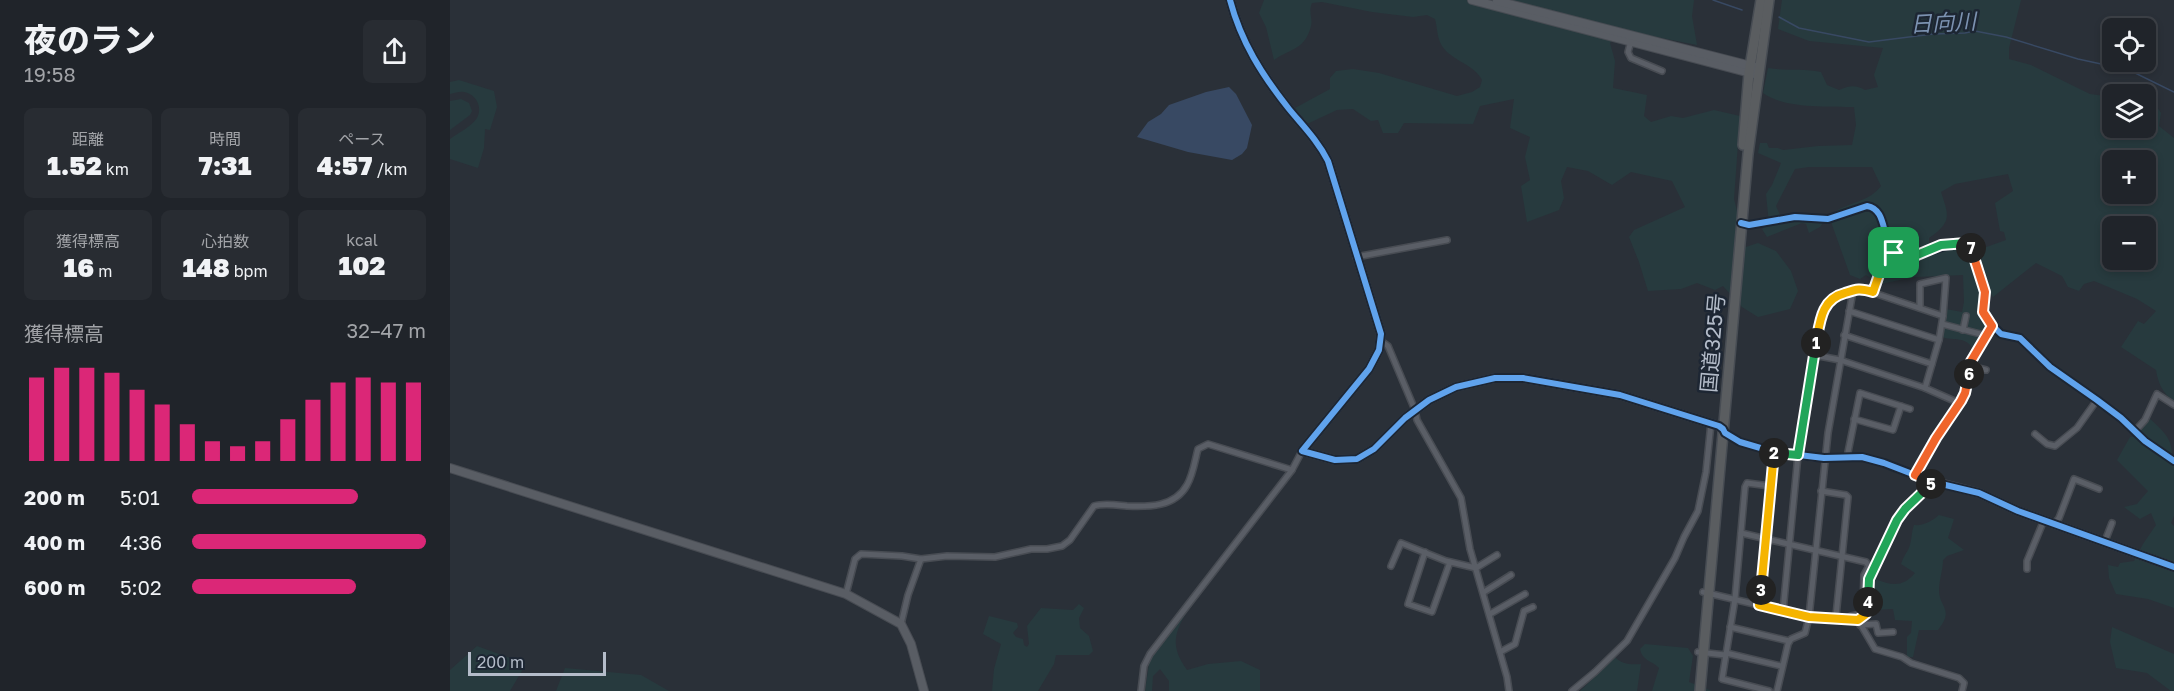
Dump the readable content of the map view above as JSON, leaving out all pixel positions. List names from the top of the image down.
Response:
{
  "streets": {
    "highway": ["国道325号"]
  },
  "water": ["日向川"],
  "scale_bar": "200 m",
  "page": {
    "heading": ["夜のラン", "19:58"],
    "map_buttons": ["+", "−"],
    "stats": [
      ["距離", "1.52 km"],
      ["時間", "7:31"],
      ["ペース", "4:57 /km"],
      ["獲得標高", "16 m"],
      ["心拍数", "148 bpm"],
      ["kcal", "102"]
    ],
    "pins": [
      "7",
      "1",
      "6",
      "2",
      "5",
      "3",
      "4"
    ],
    "chart": ["獲得標高", "32–47 m"],
    "list": [
      {
        "name": "200 m",
        "note": "5:01"
      },
      {
        "name": "400 m",
        "note": "4:36"
      },
      {
        "name": "600 m",
        "note": "5:02"
      }
    ],
    "scale": "200 m"
  }
}
